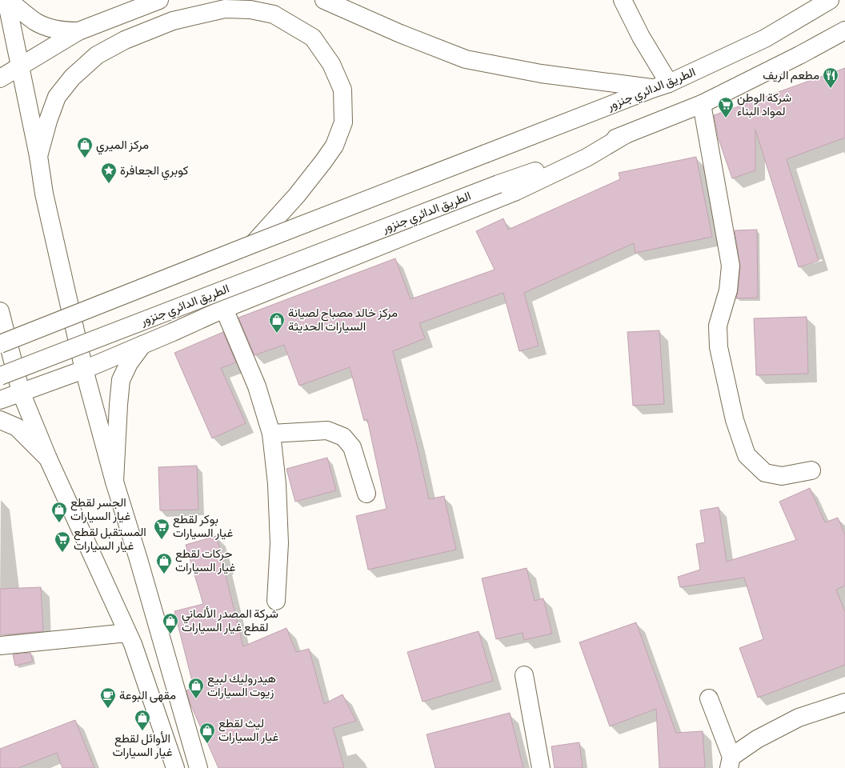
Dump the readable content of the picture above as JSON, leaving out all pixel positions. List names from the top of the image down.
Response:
{
  "streets": {
    "main road": ["الطريق الدائري جنزور"]
  },
  "places": {
    "restaurant": ["مطعم الريف"],
    "supermarket": ["شركة الوطن لمواد البناء", "بوكر لقطع غيار السيارات", "المستقبل لقطع غيار السيارات"],
    "shop": [
      "مركز الميري",
      "مركز خالد مصباح لصيانة السيارات الحديثة",
      "الجسر لقطع غيار السيارات",
      "حركات لقطع غيار السيارات",
      "شركة المصدر الألماني لقطع غيار السيارات",
      "هيدروليك لبيع زيوت السيارات",
      "الأوائل لقطع غيار السيارات",
      "ليث لقطع غيار السيارات"
    ],
    "place": ["كوبري الجعافرة"],
    "cafe": ["مقهى البوعة"]
  }
}
